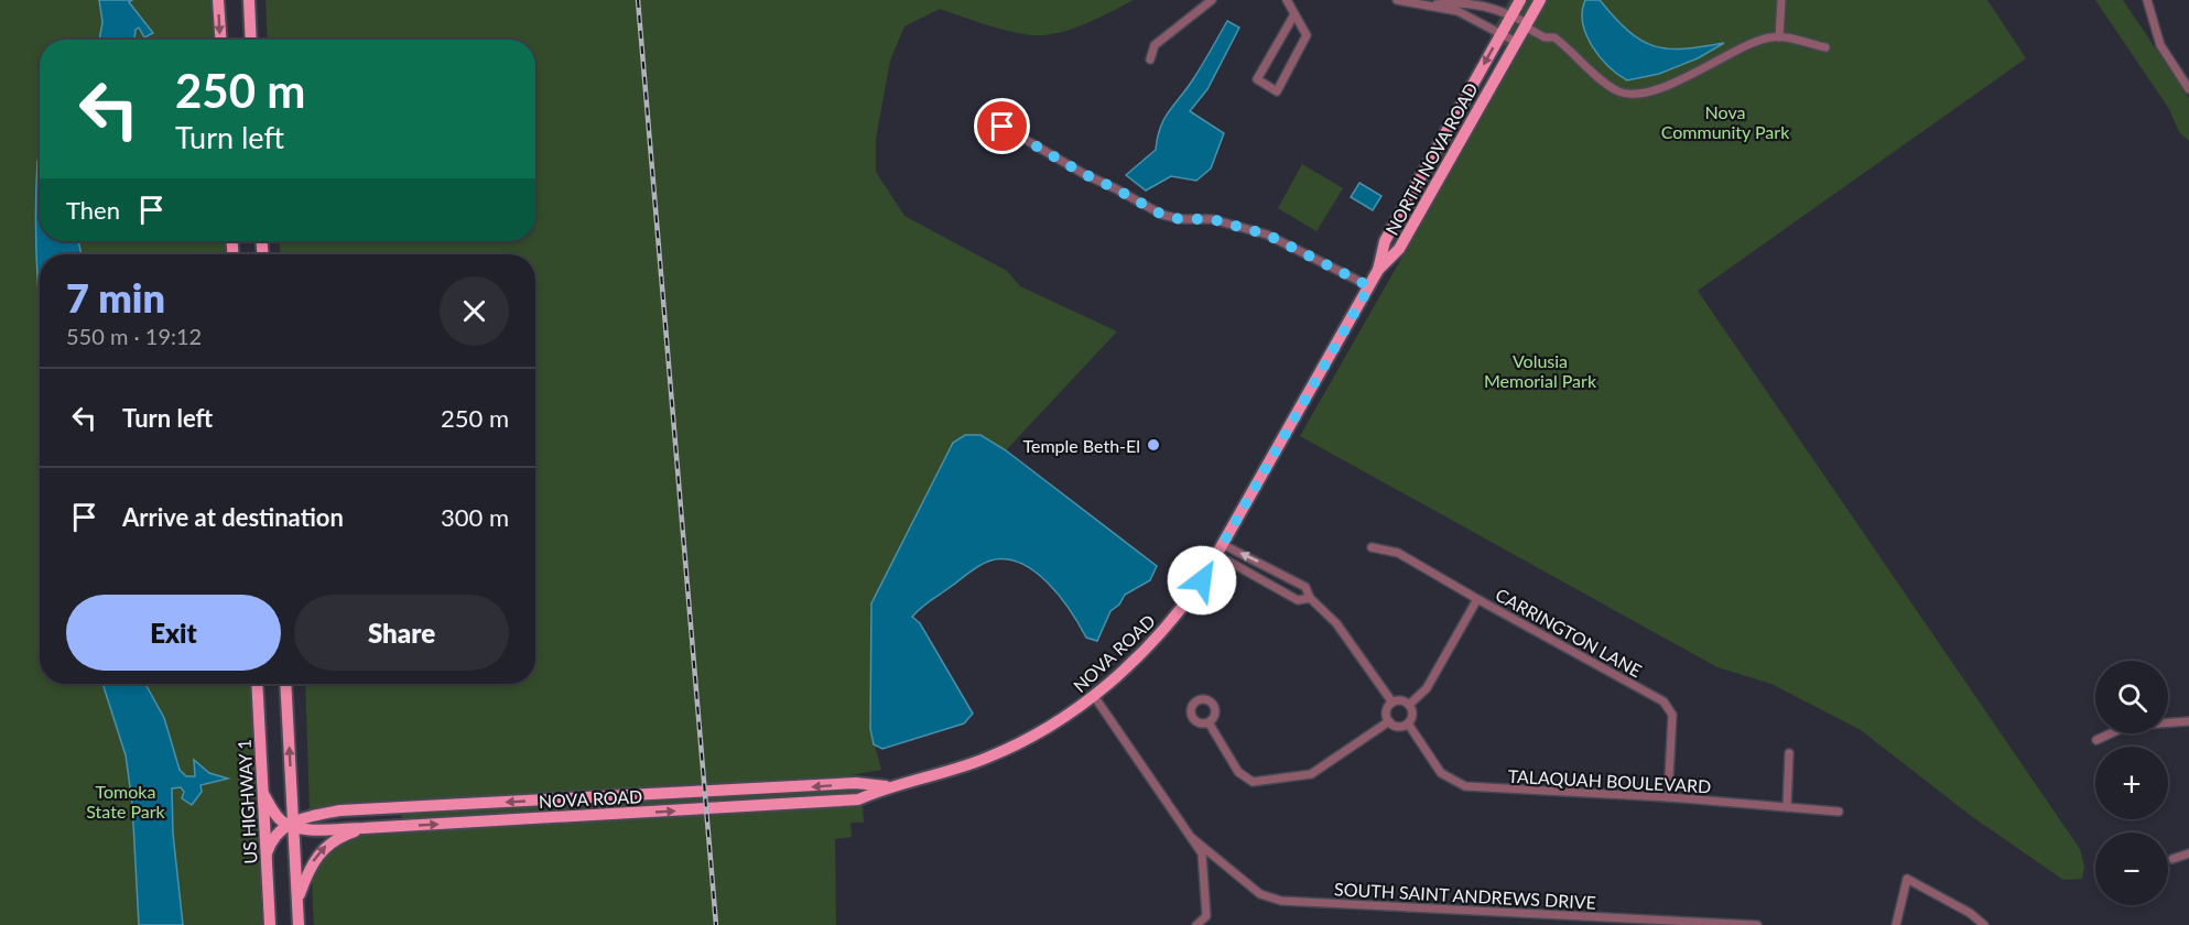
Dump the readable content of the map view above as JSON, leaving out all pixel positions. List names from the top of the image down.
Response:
{
  "streets": {
    "main road": ["NORTH NOVA ROAD", "NOVA ROAD", "US HIGHWAY 1"],
    "street": ["CARRINGTON LANE", "TALAQUAH BOULEVARD", "SOUTH SAINT ANDREWS DRIVE"]
  },
  "crossings": [
    ["NORTH NOVA ROAD", "NOVA ROAD"],
    ["CARRINGTON LANE", "TALAQUAH BOULEVARD"]
  ],
  "parks": ["Nova Community Park", "Volusia Memorial Park", "Tomoka State Park"],
  "places": ["Temple Beth-El"],
  "page": {
    "turn": ["250 m", "Turn left"],
    "then": "Then",
    "heading": ["7 min", "550 m · 19:12"],
    "list": [
      {
        "name": "Turn left",
        "value": "250 m"
      },
      {
        "name": "Arrive at destination",
        "value": "300 m"
      }
    ],
    "buttons": ["Exit", "Share"],
    "map_buttons": ["+", "−"]
  }
}
